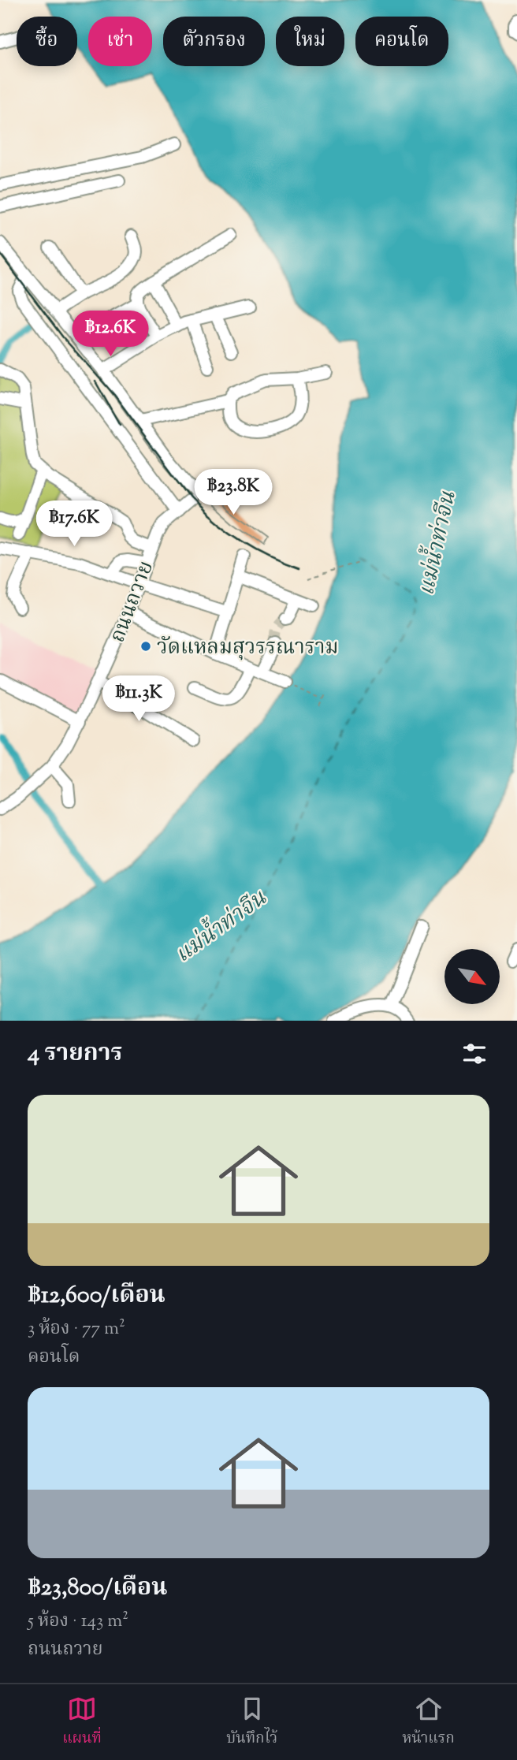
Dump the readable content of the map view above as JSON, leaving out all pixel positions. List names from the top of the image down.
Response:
{
  "streets": {
    "street": ["ถนนถวาย"]
  },
  "water": ["แม่น้ำท่าจีน"],
  "places": ["วัดแหลมสุวรรณาราม"],
  "north": "bottom right",
  "page": {
    "chip": [
      "ซื้อ",
      "เช่า",
      "ตัวกรอง",
      "ใหม่",
      "คอนโด"
    ],
    "price": [
      "฿12.6K",
      "฿23.8K",
      "฿17.6K",
      "฿11.3K"
    ],
    "heading": "4 รายการ",
    "list": [
      {
        "name": "฿12,600/เดือน",
        "note": "3 ห้อง · 77 m² · คอนโด"
      },
      {
        "name": "฿23,800/เดือน",
        "note": "5 ห้อง · 143 m² · ถนนถวาย"
      }
    ],
    "tabs": ["แผนที่", "บันทึกไว้", "หน้าแรก"]
  }
}
